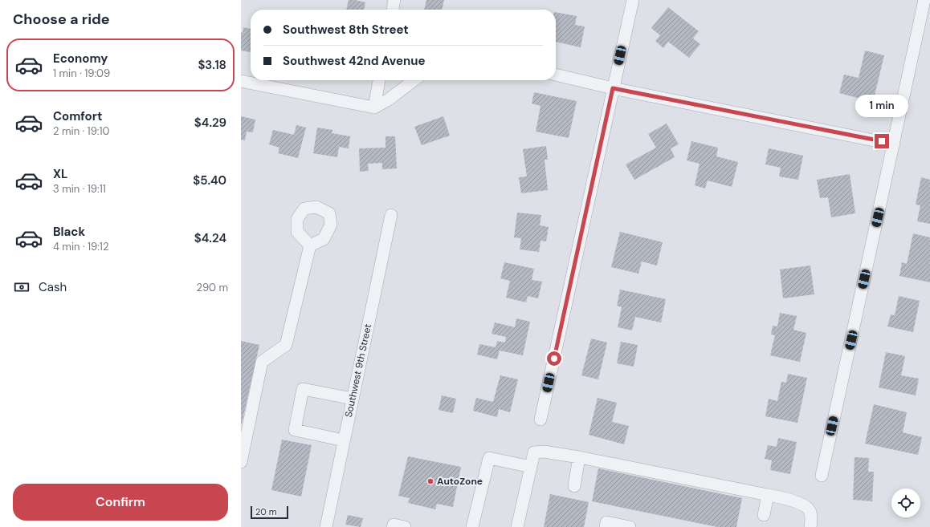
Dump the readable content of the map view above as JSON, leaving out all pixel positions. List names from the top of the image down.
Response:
{
  "streets": {
    "street": ["Southwest 9th Street"]
  },
  "places": ["AutoZone"],
  "scale_bar": "20 m",
  "page": {
    "heading": "Choose a ride",
    "banner": ["Southwest 8th Street", "Southwest 42nd Avenue"],
    "list": [
      {
        "name": "Economy",
        "note": "1 min · 19:09",
        "value": "$3.18"
      },
      {
        "name": "Comfort",
        "note": "2 min · 19:10",
        "value": "$4.29"
      },
      {
        "name": "XL",
        "note": "3 min · 19:11",
        "value": "$5.40"
      },
      {
        "name": "Black",
        "note": "4 min · 19:12",
        "value": "$4.24"
      }
    ],
    "bubble": "1 min",
    "pay": ["Cash", "290 m"],
    "buttons": "Confirm",
    "scale": "20 m"
  }
}
